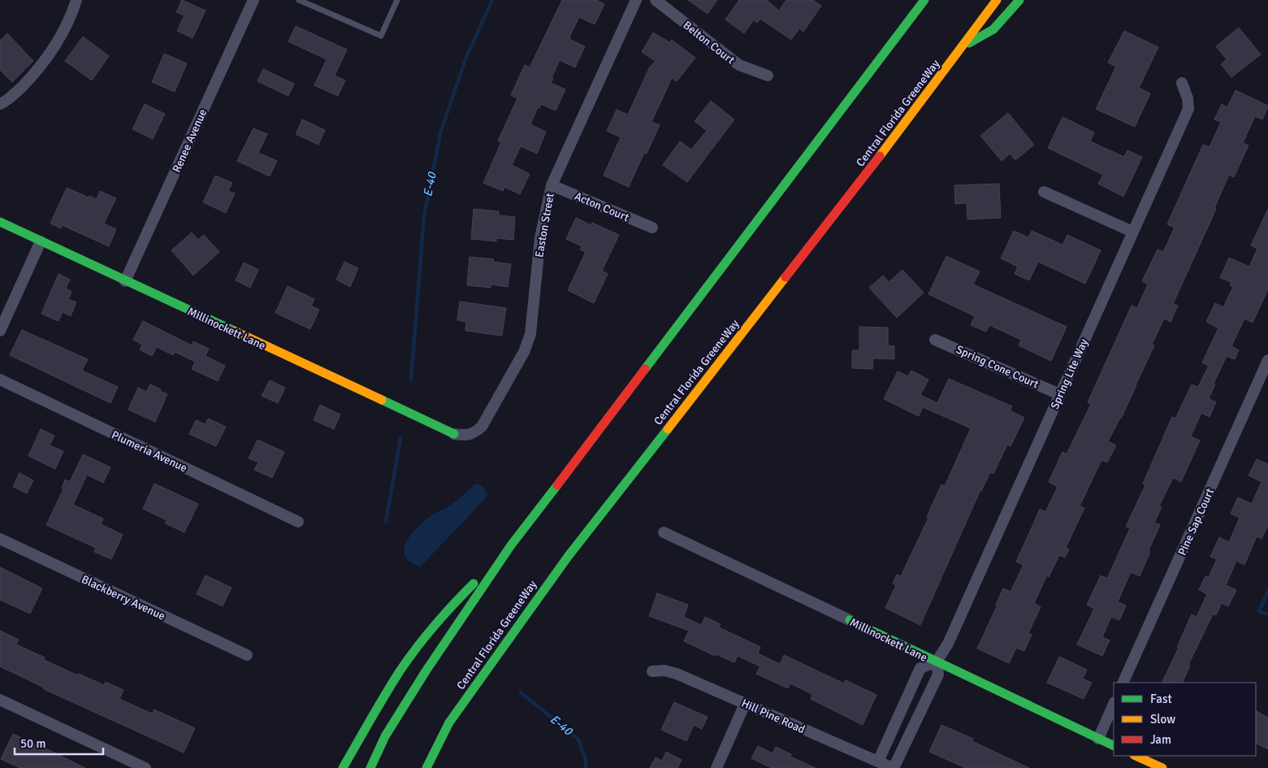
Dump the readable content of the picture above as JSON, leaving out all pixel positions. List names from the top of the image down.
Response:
{
  "streets": {
    "main road": ["Central Florida GreeneWay", "Millinockett Lane"],
    "street": [
      "Belton Court",
      "Renee Avenue",
      "Acton Court",
      "Easton Street",
      "Spring Cone Court",
      "Spring Lite Way",
      "Plumeria Avenue",
      "Pine Sap Court",
      "Blackberry Avenue",
      "Hill Pine Road"
    ]
  },
  "crossings": [
    ["Renee Avenue", "Millinockett Lane"],
    ["Acton Court", "Easton Street"],
    ["Easton Street", "Millinockett Lane"],
    ["Millinockett Lane", "Spring Lite Way"],
    ["Spring Cone Court", "Spring Lite Way"]
  ],
  "water": ["E-40"],
  "legend": ["Fast", "Slow", "Jam"],
  "scale_bar": "50 m"
}
